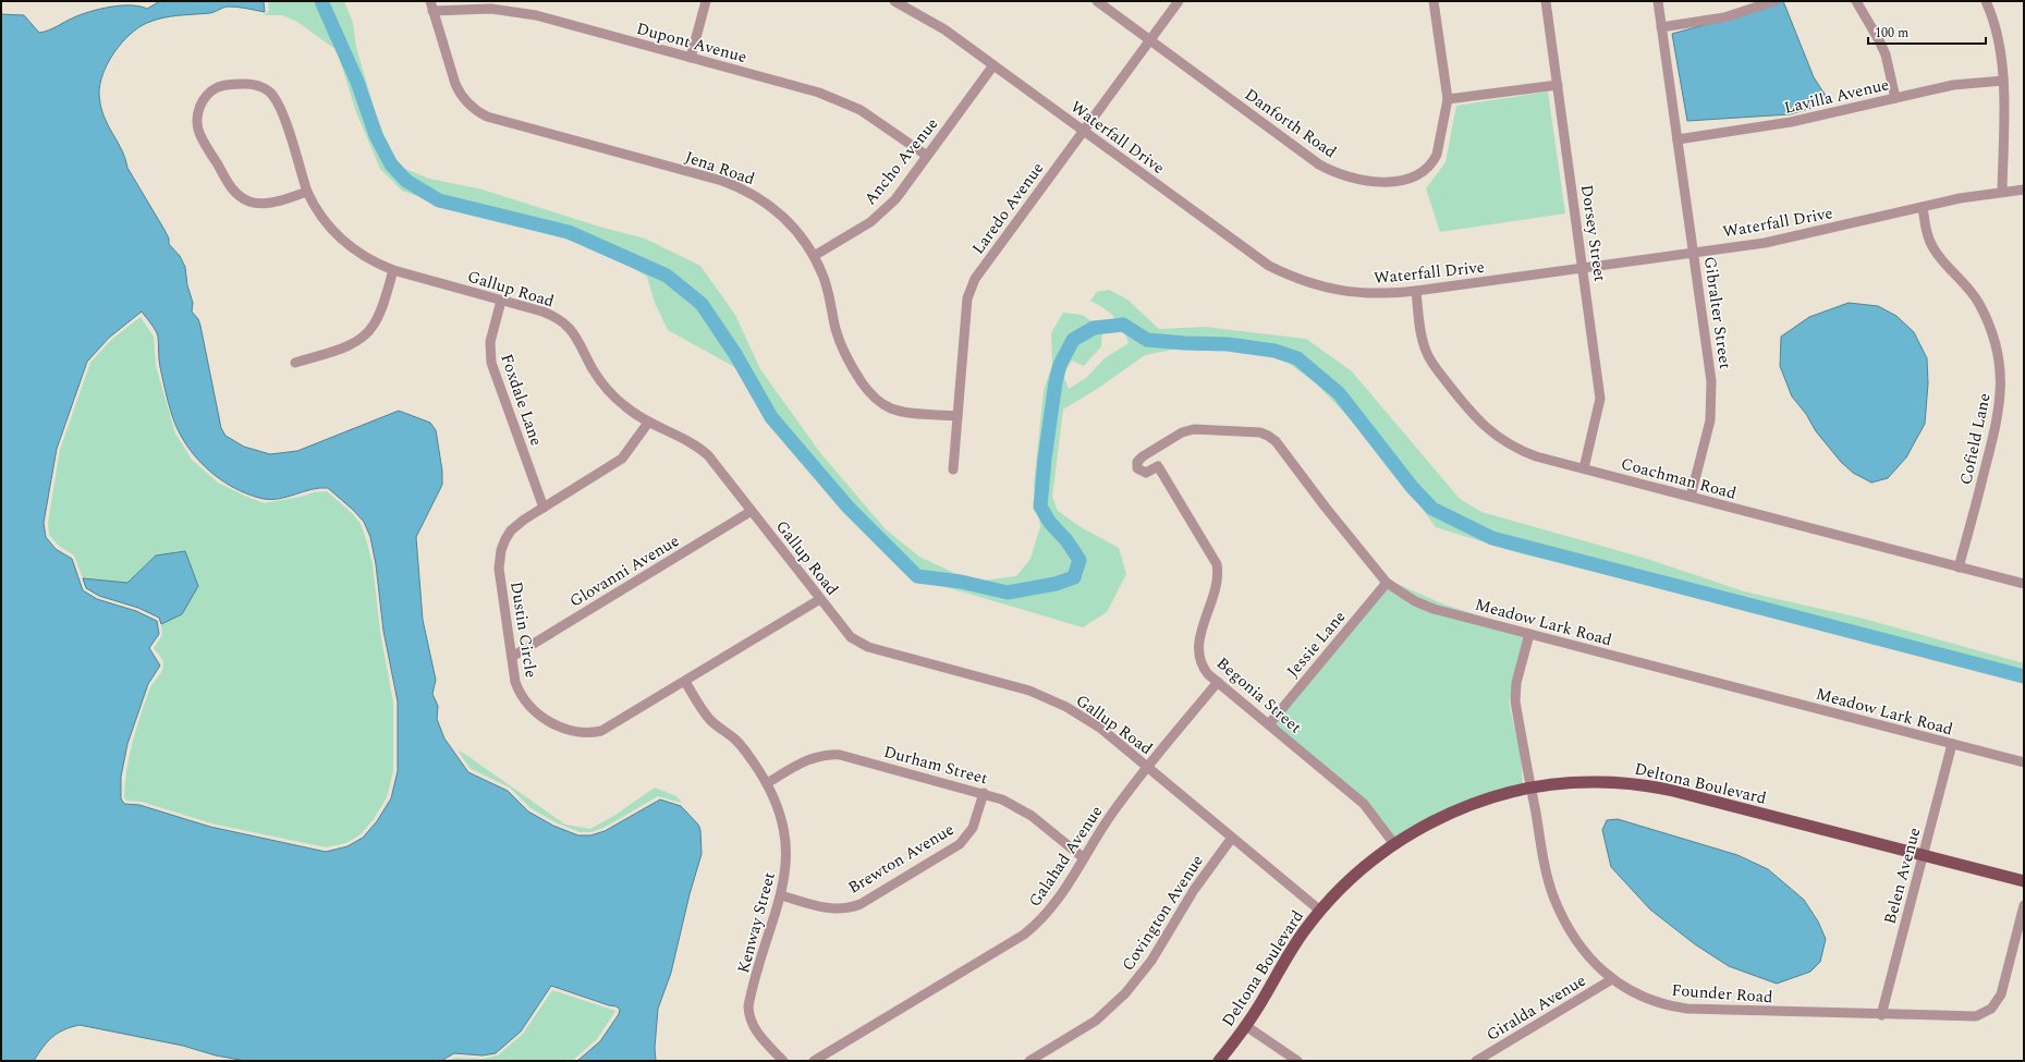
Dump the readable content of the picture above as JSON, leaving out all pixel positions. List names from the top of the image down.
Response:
{
  "streets": {
    "main road": ["Deltona Boulevard"],
    "street": [
      "Dupont Avenue",
      "Lavilla Avenue",
      "Danforth Road",
      "Waterfall Drive",
      "Ancho Avenue",
      "Jena Road",
      "Laredo Avenue",
      "Dorsey Street",
      "Gallup Road",
      "Gibralter Street",
      "Foxdale Lane",
      "Cofield Lane",
      "Coachman Road",
      "Glovanni Avenue",
      "Meadow Lark Road",
      "Dustin Circle",
      "Jessie Lane",
      "Begonia Street",
      "Durham Street",
      "Galahad Avenue",
      "Brewton Avenue",
      "Belen Avenue",
      "Covington Avenue",
      "Kenway Street",
      "Founder Road",
      "Giralda Avenue"
    ]
  },
  "crossings": [
    ["Dupont Avenue", "Ancho Avenue"],
    ["Dupont Avenue", "Jena Road"],
    ["Lavilla Avenue", "Gibralter Street"],
    ["Danforth Road", "Laredo Avenue"],
    ["Waterfall Drive", "Ancho Avenue"],
    ["Waterfall Drive", "Laredo Avenue"],
    ["Waterfall Drive", "Dorsey Street"],
    ["Waterfall Drive", "Gibralter Street"],
    ["Waterfall Drive", "Cofield Lane"],
    ["Waterfall Drive", "Coachman Road"],
    ["Ancho Avenue", "Jena Road"],
    ["Jena Road", "Laredo Avenue"],
    ["Dorsey Street", "Coachman Road"],
    ["Gallup Road", "Foxdale Lane"],
    ["Gallup Road", "Glovanni Avenue"],
    ["Gallup Road", "Dustin Circle"],
    ["Gallup Road", "Deltona Boulevard"],
    ["Gallup Road", "Galahad Avenue"],
    ["Gallup Road", "Covington Avenue"],
    ["Gibralter Street", "Coachman Road"],
    ["Foxdale Lane", "Dustin Circle"],
    ["Cofield Lane", "Coachman Road"],
    ["Glovanni Avenue", "Dustin Circle"],
    ["Meadow Lark Road", "Jessie Lane"],
    ["Meadow Lark Road", "Begonia Street"],
    ["Meadow Lark Road", "Belen Avenue"],
    ["Meadow Lark Road", "Founder Road"],
    ["Dustin Circle", "Kenway Street"],
    ["Jessie Lane", "Begonia Street"],
    ["Begonia Street", "Deltona Boulevard"],
    ["Begonia Street", "Galahad Avenue"],
    ["Durham Street", "Galahad Avenue"],
    ["Durham Street", "Brewton Avenue"],
    ["Durham Street", "Kenway Street"],
    ["Deltona Boulevard", "Belen Avenue"],
    ["Deltona Boulevard", "Founder Road"],
    ["Brewton Avenue", "Kenway Street"],
    ["Belen Avenue", "Founder Road"],
    ["Founder Road", "Giralda Avenue"]
  ],
  "scale_bar": "100 m"
}
